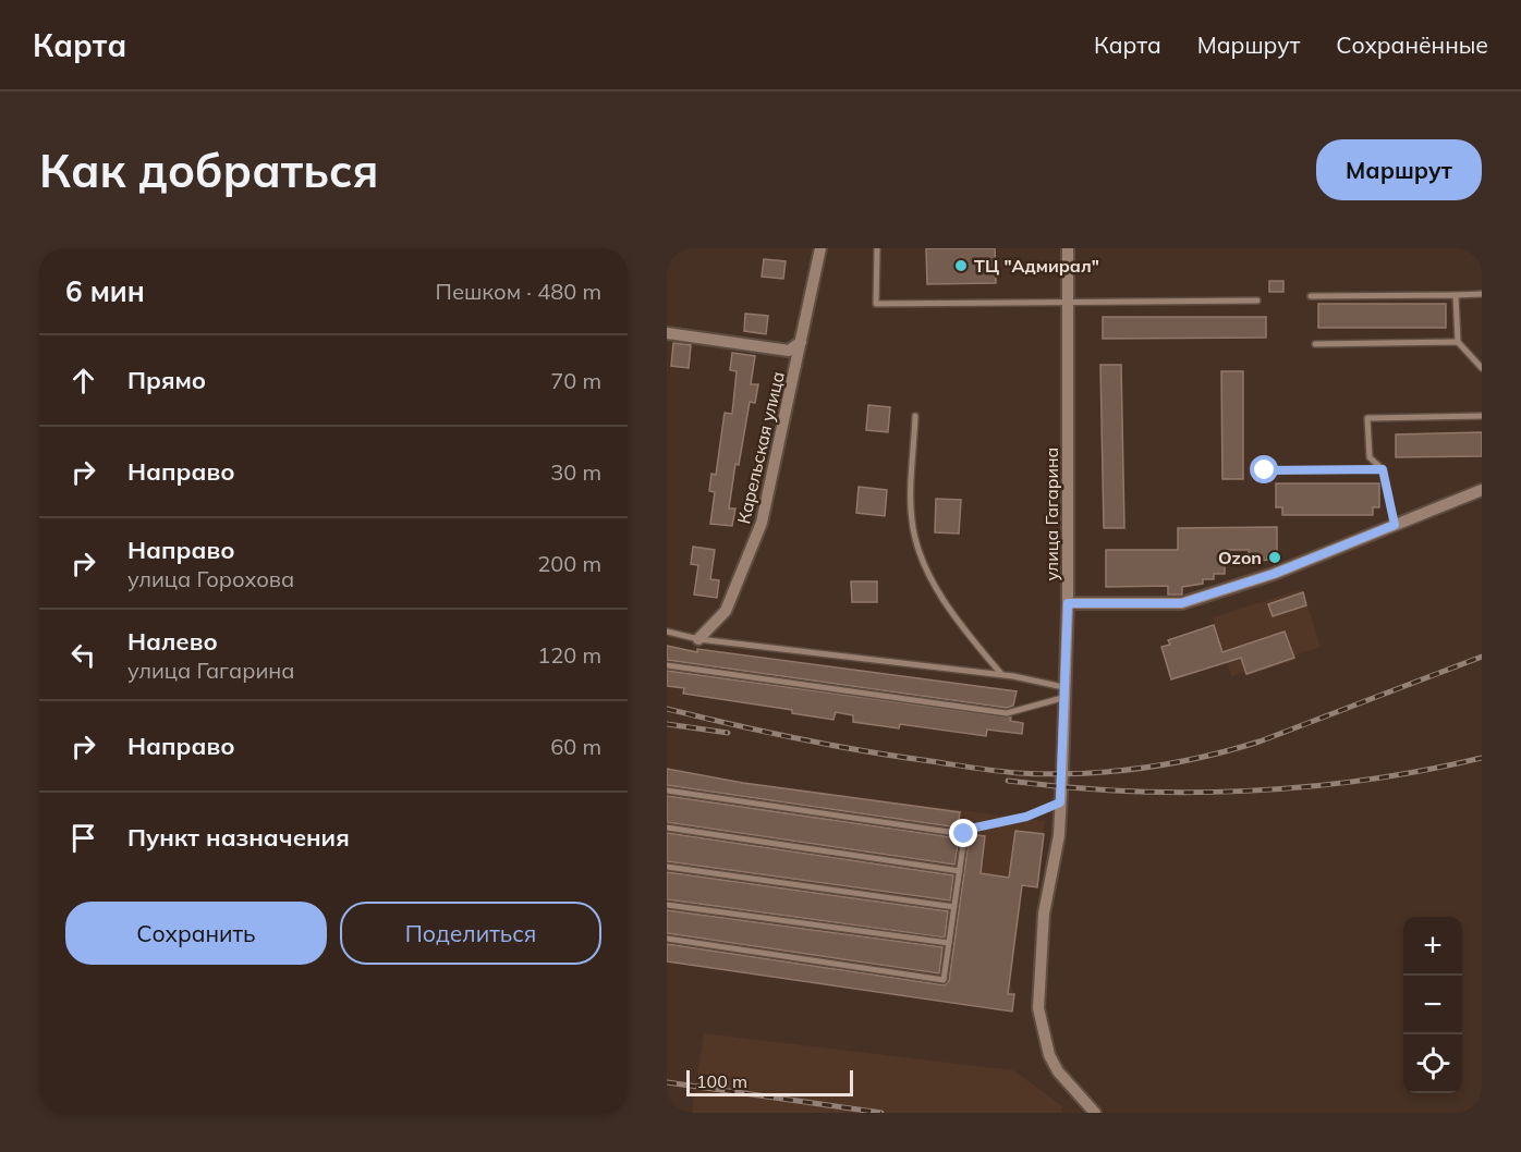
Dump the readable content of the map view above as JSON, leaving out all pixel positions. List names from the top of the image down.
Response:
{
  "streets": {
    "street": ["Карельская улица", "улица Гагарина"]
  },
  "places": ["ТЦ \"Адмирал\"", "Ozon"],
  "scale_bar": "100 m",
  "page": {
    "header": "Карта",
    "nav": ["Карта", "Маршрут", "Сохранённые"],
    "buttons": [
      "Маршрут",
      ["Сохранить", "Поделиться"]
    ],
    "title": "Как добраться",
    "heading": ["6 мин", "Пешком · 480 m"],
    "list": [
      ["Прямо", "70 m"],
      ["Направо", "30 m"],
      ["Направо", "улица Горохова", "200 m"],
      ["Налево", "улица Гагарина", "120 m"],
      ["Направо", "60 m"],
      "Пункт назначения"
    ],
    "map_buttons": ["+", "−"],
    "scale": "100 m"
  }
}
